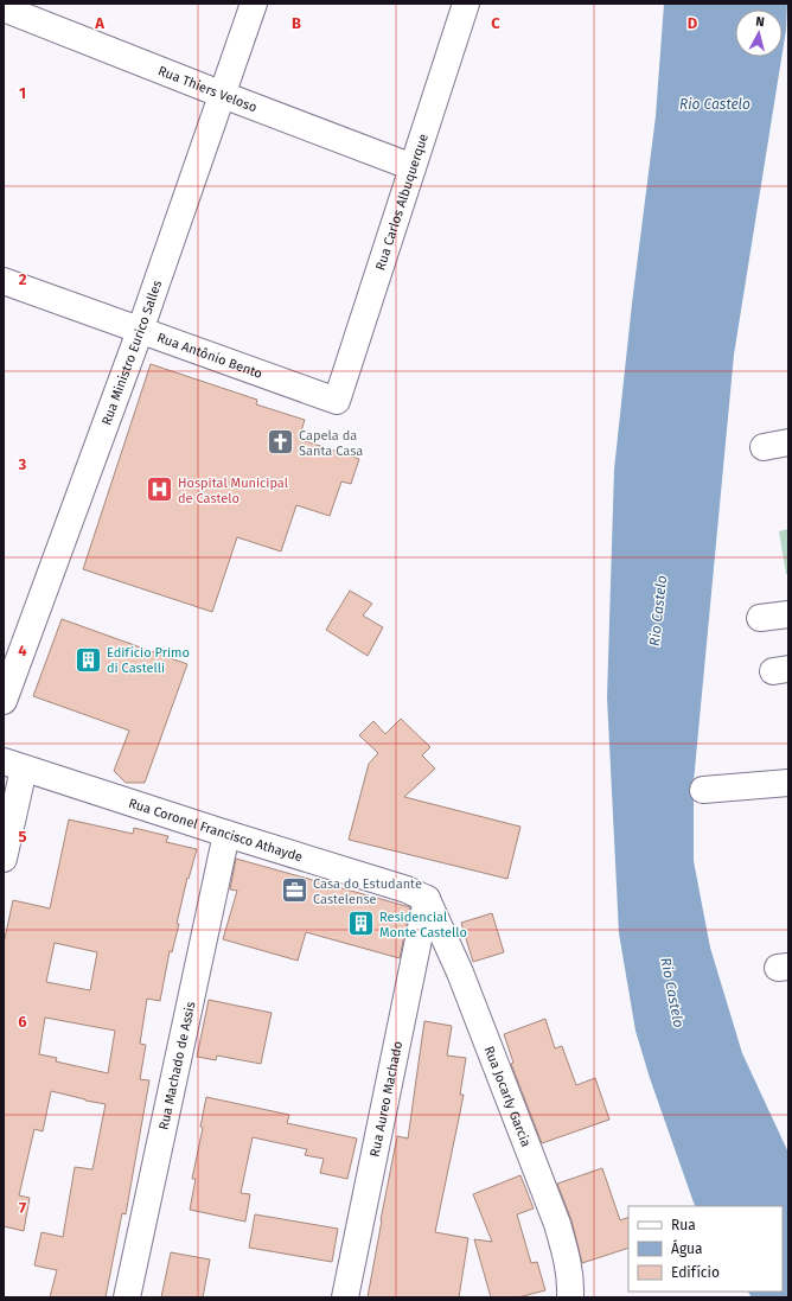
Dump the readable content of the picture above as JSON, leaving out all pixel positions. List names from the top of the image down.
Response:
{
  "streets": {
    "street": [
      "Rua Thiers Veloso",
      "Rua Carlos Albuquerque",
      "Rua Ministro Eurico Salles",
      "Rua Antônio Bento",
      "Rua Coronel Francisco Athayde",
      "Rua Machado de Assis",
      "Rua Jocarly Garcia",
      "Rua Aureo Machado"
    ]
  },
  "crossings": [
    ["Rua Thiers Veloso", "Rua Carlos Albuquerque"],
    ["Rua Thiers Veloso", "Rua Ministro Eurico Salles"],
    ["Rua Carlos Albuquerque", "Rua Antônio Bento"],
    ["Rua Ministro Eurico Salles", "Rua Antônio Bento"],
    ["Rua Coronel Francisco Athayde", "Rua Machado de Assis"],
    ["Rua Coronel Francisco Athayde", "Rua Jocarly Garcia"],
    ["Rua Coronel Francisco Athayde", "Rua Aureo Machado"],
    ["Rua Jocarly Garcia", "Rua Aureo Machado"]
  ],
  "water": ["Rio Castelo"],
  "places": {
    "church": ["Capela da Santa Casa"],
    "hospital": ["Hospital Municipal de Castelo"],
    "building": ["Edifício Primo di Castelli", "Residencial Monte Castello"],
    "office": ["Casa do Estudante Castelense"]
  },
  "legend": ["Rua", "Água", "Edifício"],
  "north": "top",
  "grid": {
    "columns": [
      "A",
      "B",
      "C",
      "D"
    ],
    "rows": [
      "1",
      "2",
      "3",
      "4",
      "5",
      "6",
      "7"
    ]
  }
}
